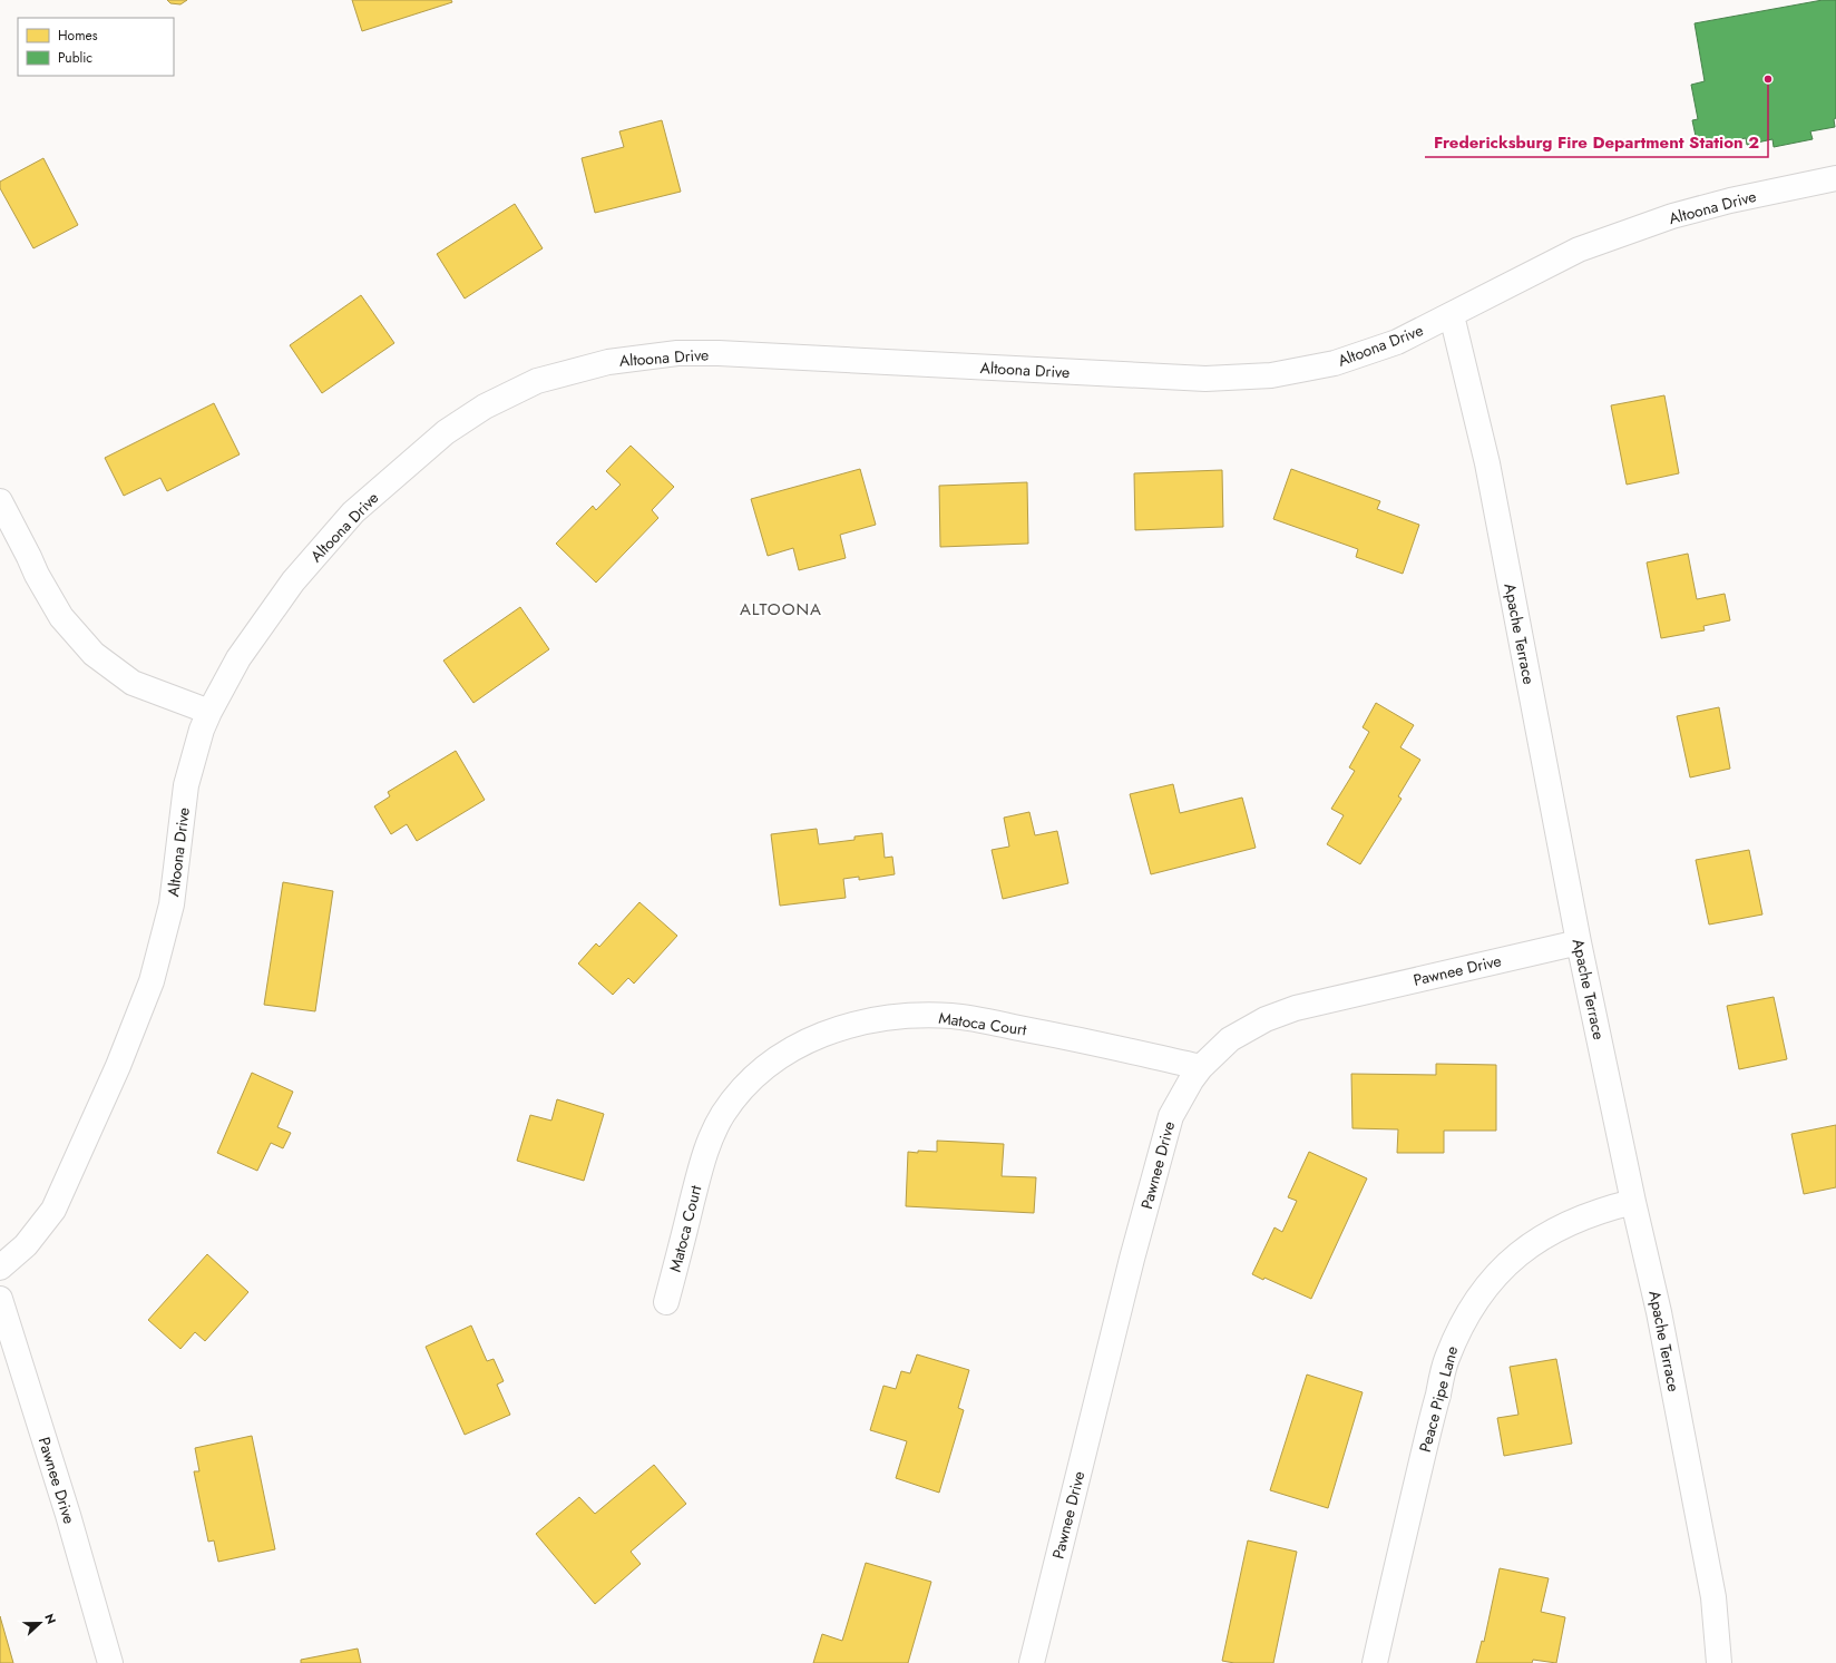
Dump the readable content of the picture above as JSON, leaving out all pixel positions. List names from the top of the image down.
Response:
{
  "streets": {
    "street": [
      "Altoona Drive",
      "Apache Terrace",
      "Pawnee Drive",
      "Matoca Court",
      "Peace Pipe Lane"
    ]
  },
  "crossings": [
    ["Altoona Drive", "Apache Terrace"],
    ["Apache Terrace", "Pawnee Drive"],
    ["Apache Terrace", "Peace Pipe Lane"],
    ["Pawnee Drive", "Matoca Court"]
  ],
  "districts": ["ALTOONA"],
  "places": ["Fredericksburg Fire Department Station 2"],
  "legend": ["Homes", "Public"],
  "north": "right"
}
